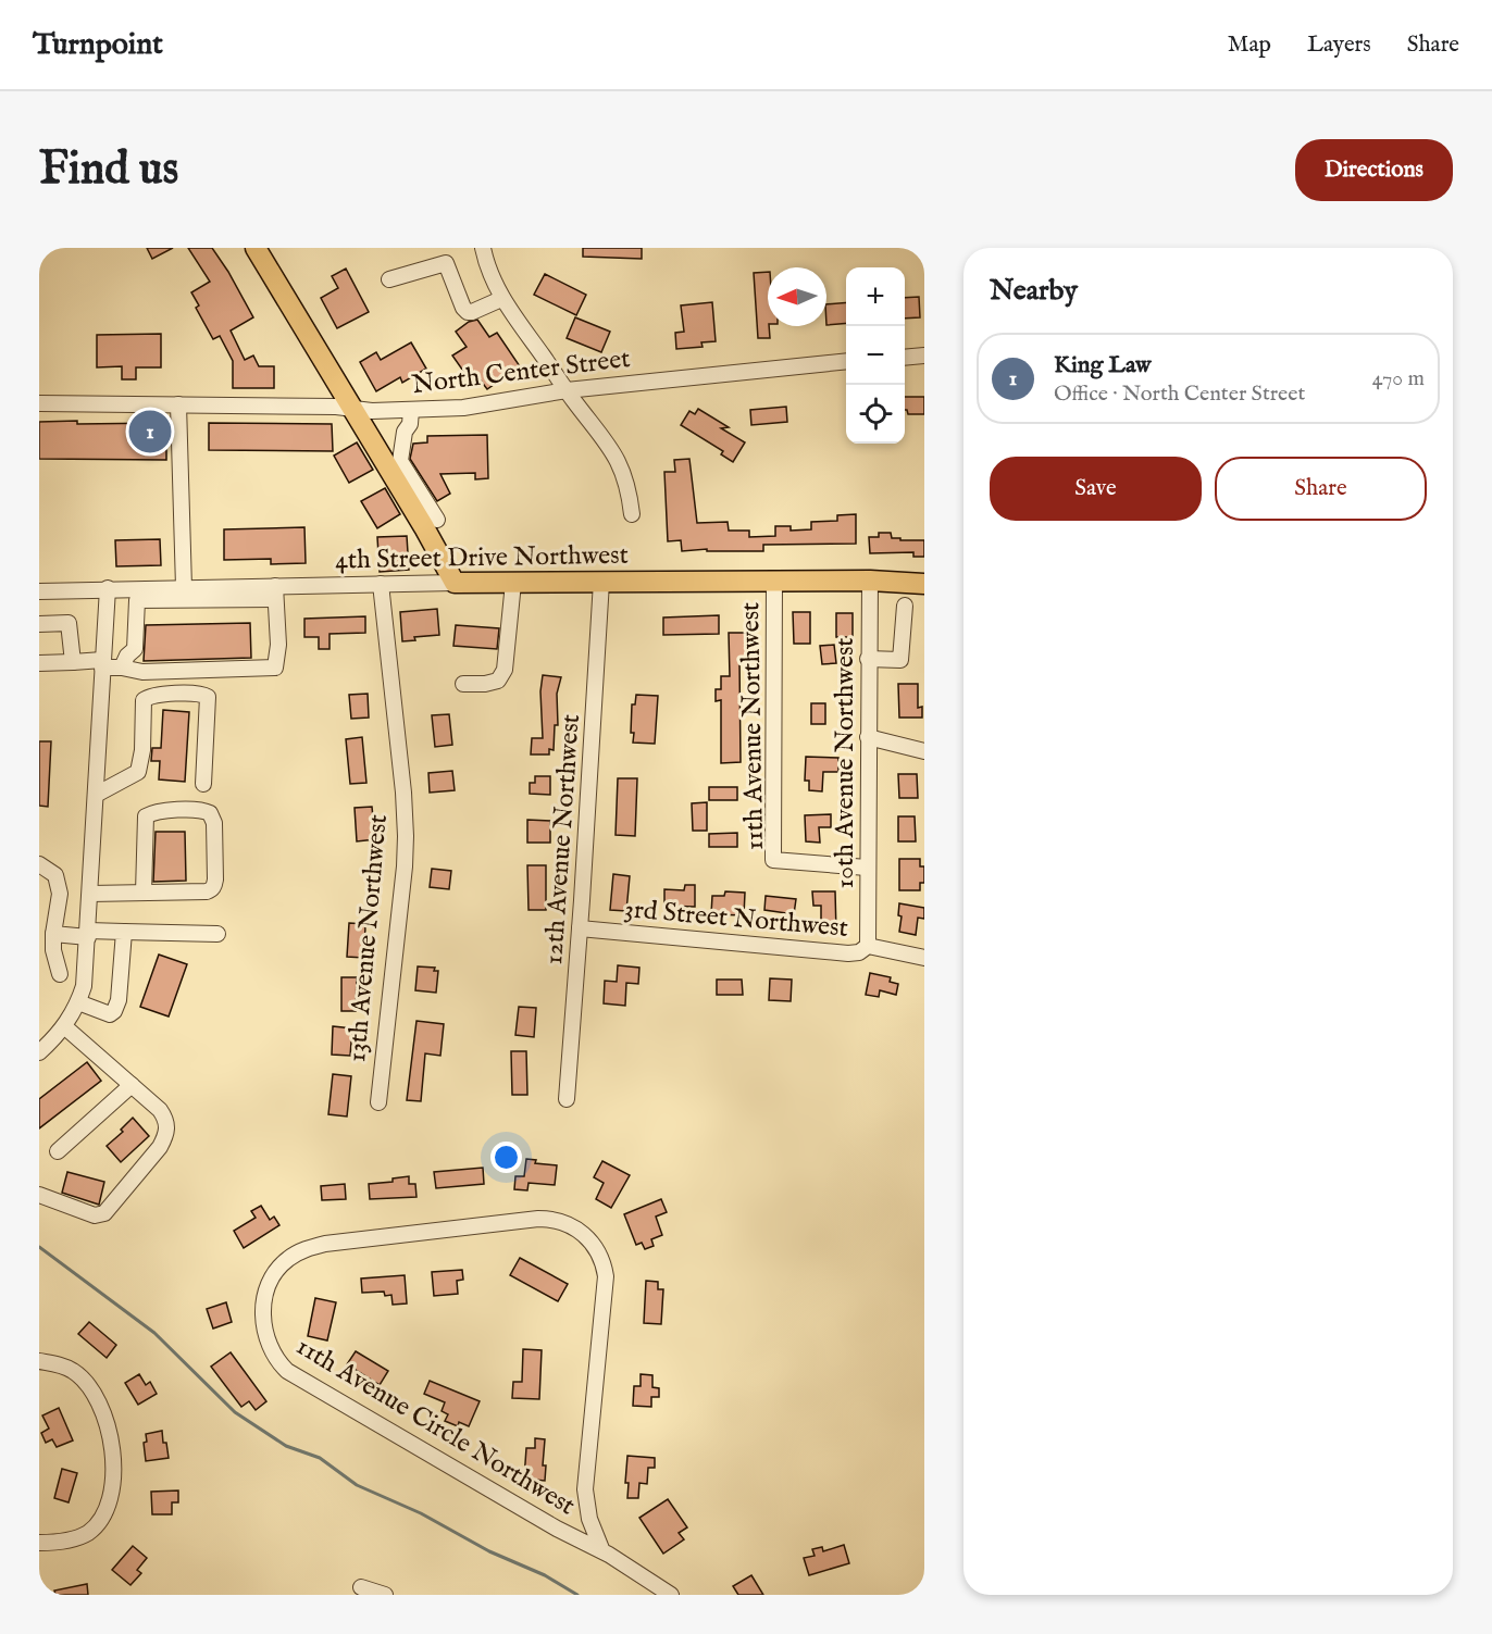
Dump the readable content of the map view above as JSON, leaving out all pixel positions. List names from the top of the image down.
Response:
{
  "streets": {
    "main road": ["4th Street Drive Northwest"],
    "street": [
      "North Center Street",
      "11th Avenue Northwest",
      "10th Avenue Northwest",
      "12th Avenue Northwest",
      "3rd Street Northwest",
      "13th Avenue Northwest",
      "11th Avenue Circle Northwest"
    ]
  },
  "crossings": [
    ["4th Street Drive Northwest", "11th Avenue Northwest"],
    ["4th Street Drive Northwest", "10th Avenue Northwest"],
    ["4th Street Drive Northwest", "12th Avenue Northwest"],
    ["4th Street Drive Northwest", "13th Avenue Northwest"],
    ["11th Avenue Northwest", "10th Avenue Northwest"],
    ["10th Avenue Northwest", "3rd Street Northwest"],
    ["12th Avenue Northwest", "3rd Street Northwest"]
  ],
  "north": "left",
  "page": {
    "header": "Turnpoint",
    "nav": ["Map", "Layers", "Share"],
    "buttons": [
      "Directions",
      ["Save", "Share"]
    ],
    "title": "Find us",
    "heading": "Nearby",
    "map_buttons": ["+", "−"],
    "list": [
      {
        "mark": "1",
        "name": "King Law",
        "note": "Office · North Center Street",
        "value": "470 m"
      }
    ],
    "pins": "1"
  }
}
